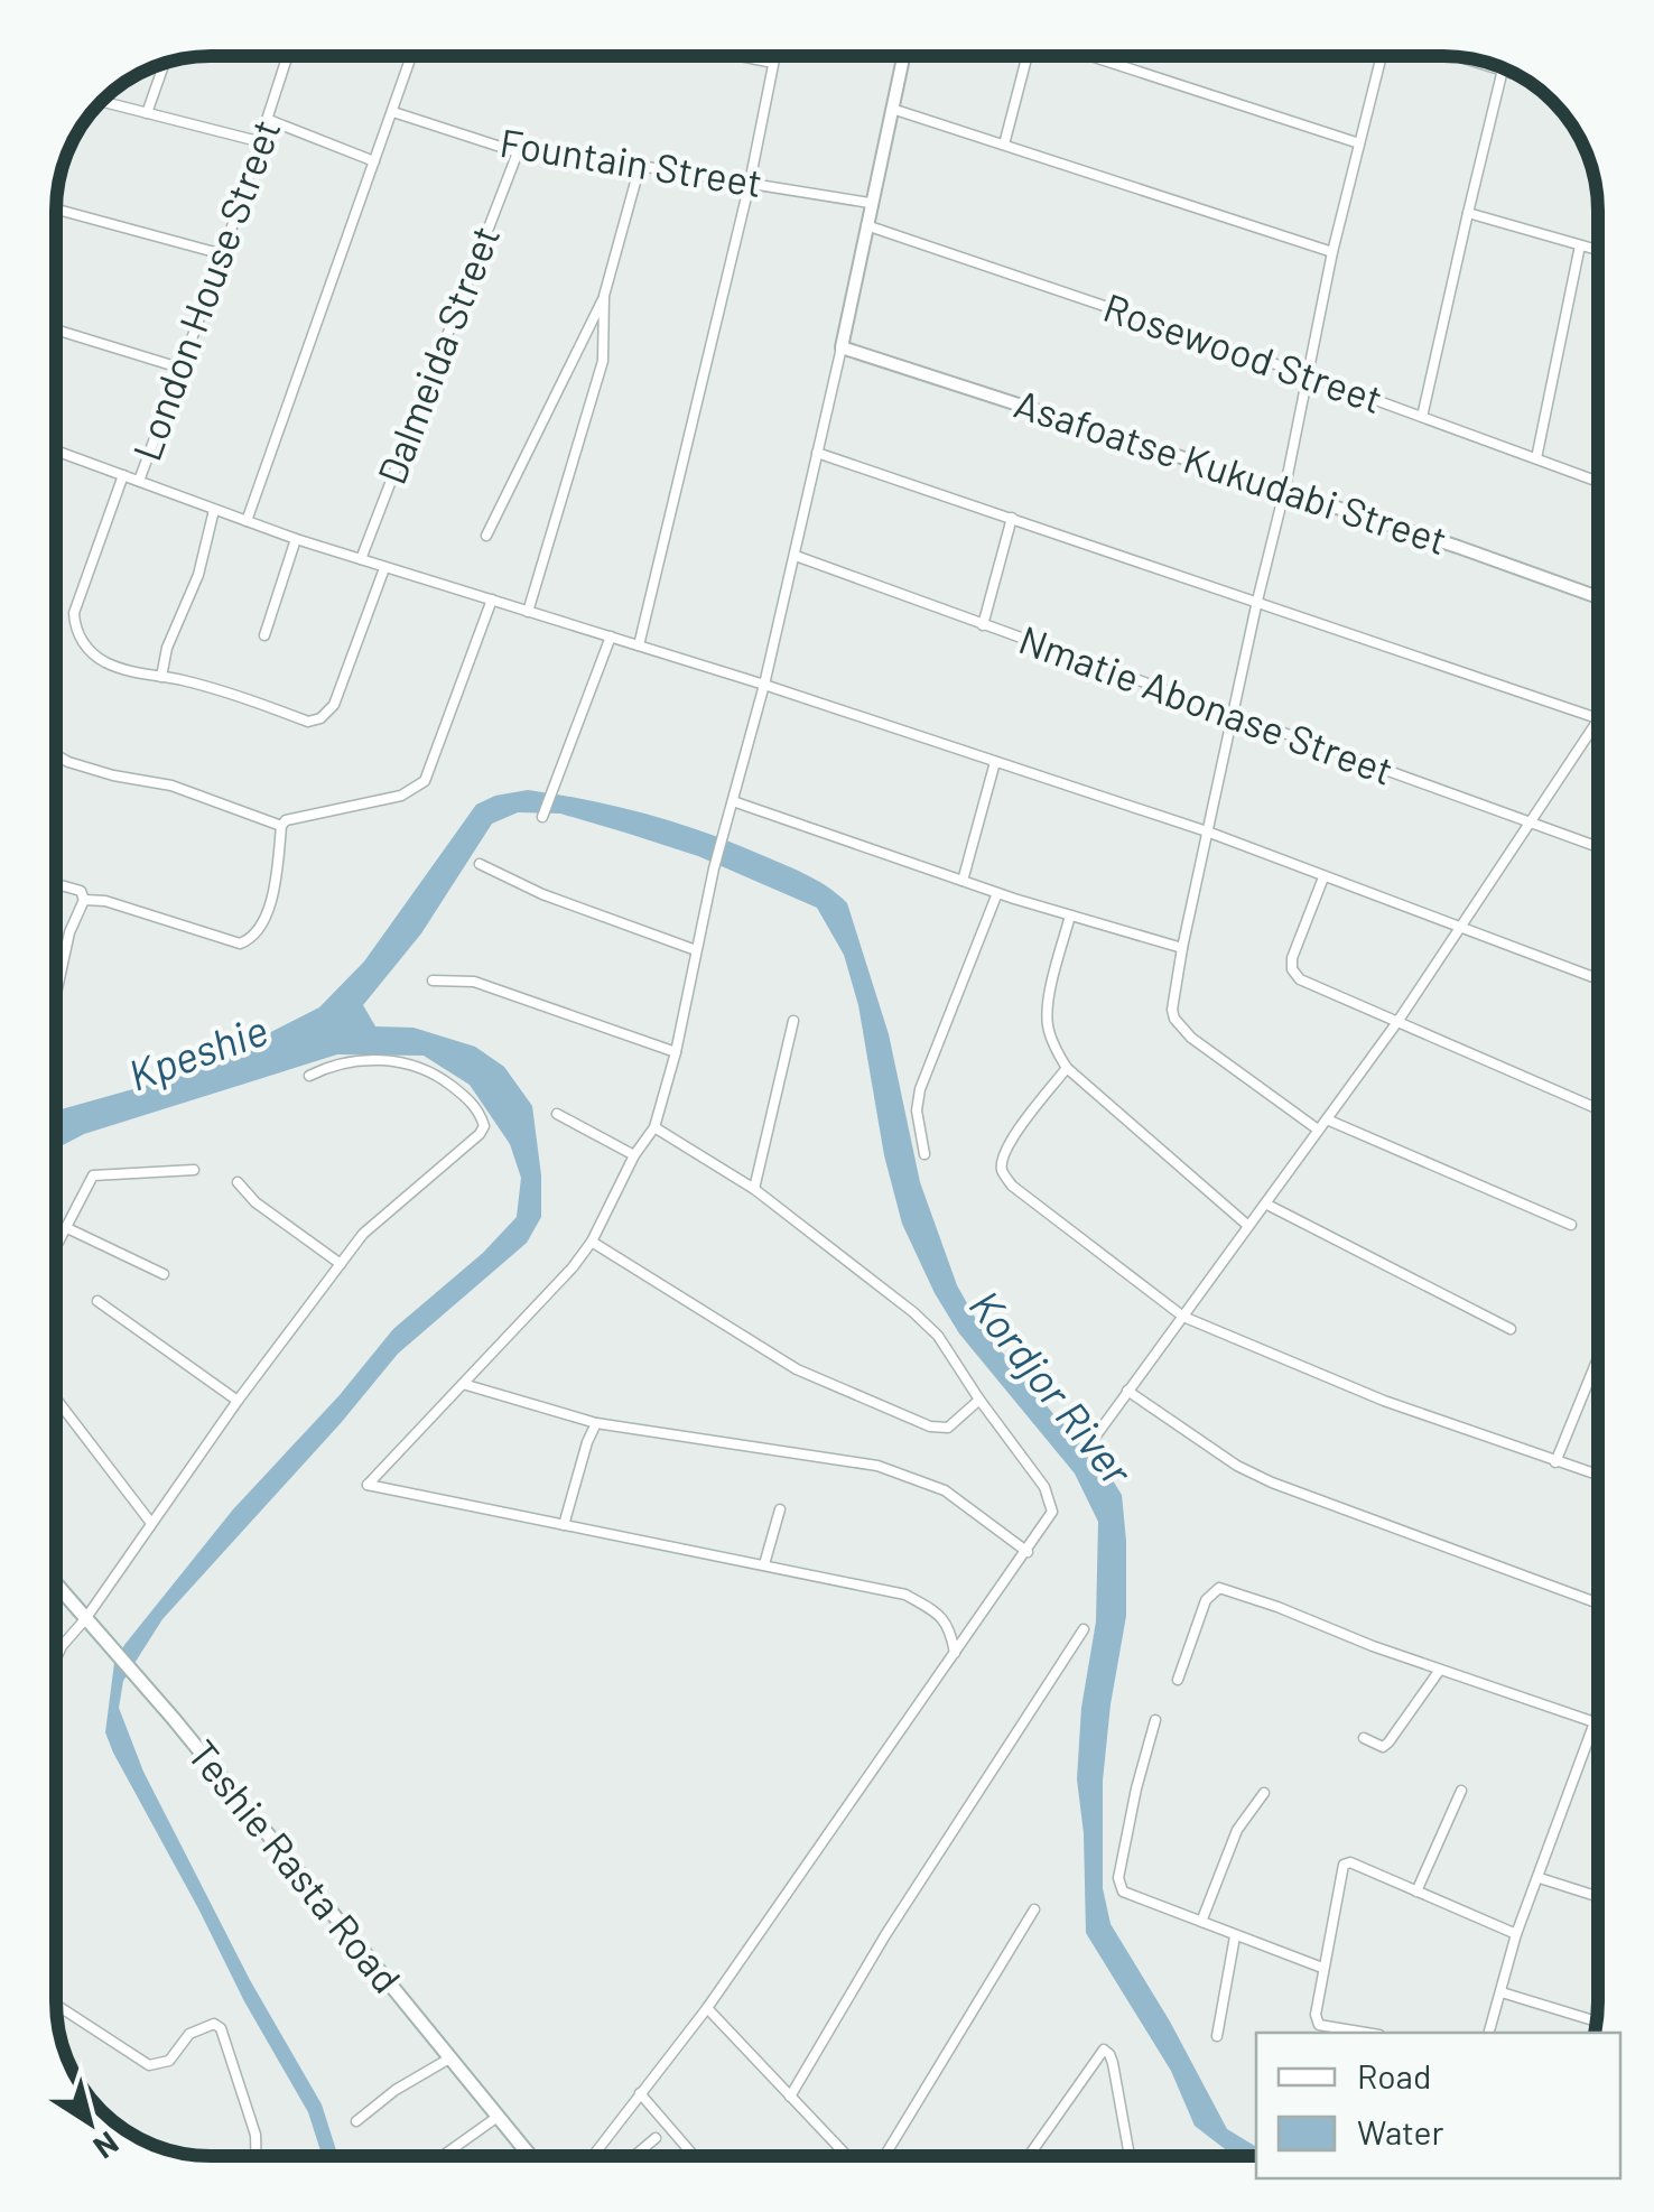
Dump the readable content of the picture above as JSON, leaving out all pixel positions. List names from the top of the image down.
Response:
{
  "streets": {
    "main road": ["Teshie Rasta Road"],
    "street": [
      "Fountain Street",
      "London House Street",
      "Rosewood Street",
      "Dalmeida Street",
      "Asafoatse Kukudabi Street",
      "Nmatie Abonase Street"
    ]
  },
  "crossings": [
    ["Fountain Street", "Dalmeida Street"]
  ],
  "water": ["Kpeshie", "Kordjor River"],
  "legend": ["Road", "Water"],
  "north": "bottom right"
}
